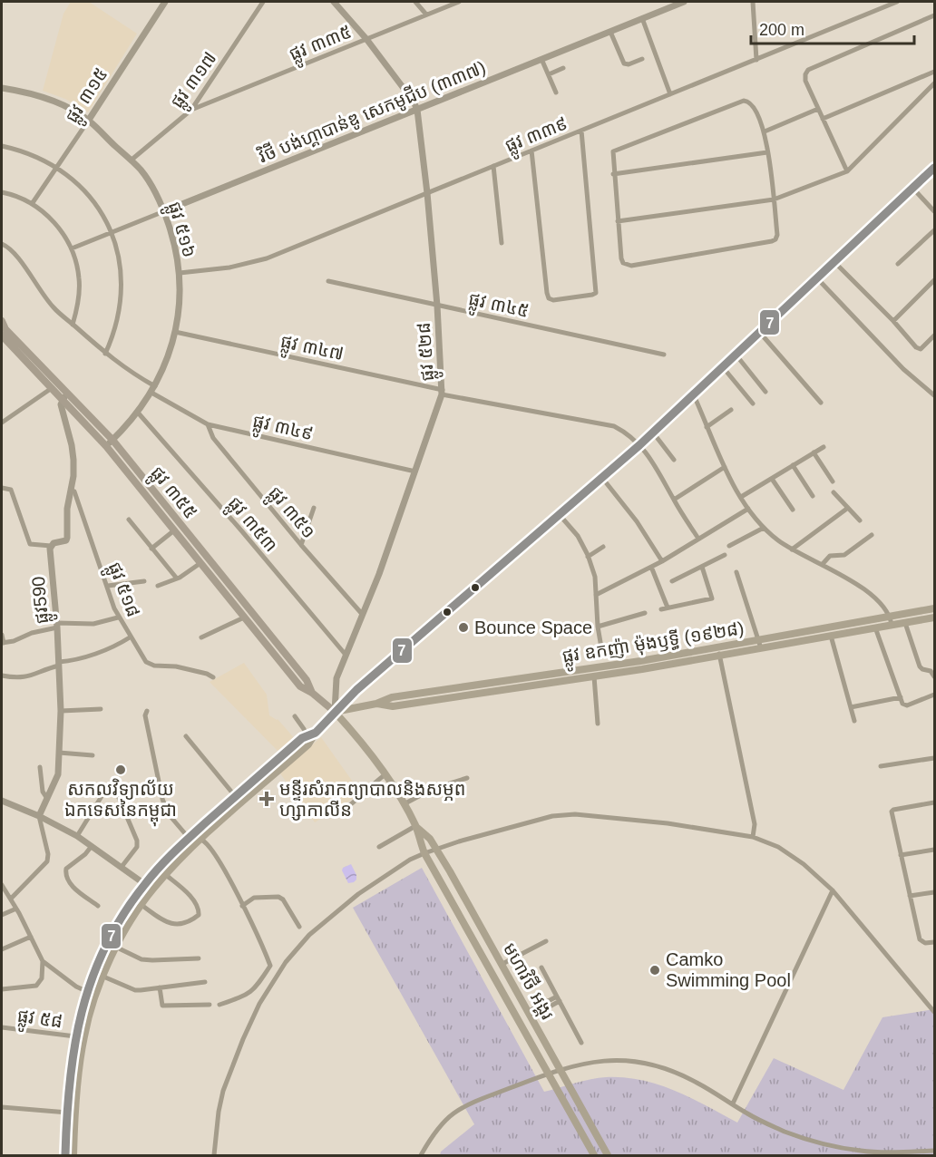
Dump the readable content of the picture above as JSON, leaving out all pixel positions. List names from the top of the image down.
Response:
{
  "streets": {
    "main road": ["ផ្លូវ ៣៥៥", "ផ្លូវ ឧកញ៉ា ម៉ុងឫទ្ធី (១៩២៨)", "មហាវិថី អង្គរ"],
    "street": [
      "ផ្លូវ ៣៣៥",
      "ផ្លូវ ៣១៧",
      "ផ្លូវ ៣១៥",
      "វិថី បង់ហ្គាបាន់ឌូ សេកមូជីប (៣៣៧)",
      "ផ្លូវ ៣៣៩",
      "ផ្លូវ ៥១៦",
      "ផ្លូវ ៣៤៥",
      "ផ្លូវ ៣៤៧",
      "ផ្លូវ ៥២៨",
      "ផ្លូវ ៣៤៩",
      "ផ្លូវ ៣៥១",
      "ផ្លូវ ៣៥៣",
      "ផ្លូវ ៥១៨",
      "ផ្លូវ590",
      "ផ្លូវ ៥៨"
    ]
  },
  "crossings": [
    ["ផ្លូវ ៣៣៥", "ផ្លូវ ៣១៧"],
    ["ផ្លូវ ៣៣៥", "ផ្លូវ ៥២៨"],
    ["ផ្លូវ ៣១៧", "ផ្លូវ ៥១៦"],
    ["ផ្លូវ ៣១៥", "ផ្លូវ ៥១៦"],
    ["វិថី បង់ហ្គាបាន់ឌូ សេកមូជីប (៣៣៧)", "ផ្លូវ ៥១៦"],
    ["វិថី បង់ហ្គាបាន់ឌូ សេកមូជីប (៣៣៧)", "ផ្លូវ ៥២៨"],
    ["ផ្លូវ ៣៣៩", "ផ្លូវ ៥១៦"],
    ["ផ្លូវ ៣៣៩", "ផ្លូវ ៥២៨"],
    ["ផ្លូវ ៥១៦", "ផ្លូវ ៣៤៧"],
    ["ផ្លូវ ៥១៦", "ផ្លូវ ៣៤៩"],
    ["ផ្លូវ ៥១៦", "ផ្លូវ ៣៥៥"],
    ["ផ្លូវ ៥១៦", "ផ្លូវ ៣៥៣"],
    ["ផ្លូវ ៣៤៥", "ផ្លូវ ៥២៨"],
    ["ផ្លូវ ៣៤៧", "ផ្លូវ ៥២៨"],
    ["ផ្លូវ ៥២៨", "ផ្លូវ ៣៤៩"],
    ["ផ្លូវ ៥២៨", "ផ្លូវ ៣៥៥"],
    ["ផ្លូវ ៥២៨", "ផ្លូវ ៣៥១"],
    ["ផ្លូវ ៥២៨", "ផ្លូវ ៣៥៣"],
    ["ផ្លូវ ៥២៨", "ផ្លូវ ឧកញ៉ា ម៉ុងឫទ្ធី (១៩២៨)"],
    ["ផ្លូវ ៥២៨", "មហាវិថី អង្គរ"],
    ["ផ្លូវ ៣៤៩", "ផ្លូវ ៣៥១"],
    ["ផ្លូវ ៣៥៥", "ផ្លូវ ឧកញ៉ា ម៉ុងឫទ្ធី (១៩២៨)"],
    ["ផ្លូវ ៣៥៥", "មហាវិថី អង្គរ"],
    ["ផ្លូវ ឧកញ៉ា ម៉ុងឫទ្ធី (១៩២៨)", "មហាវិថី អង្គរ"]
  ],
  "places": {
    "other": ["Bounce Space", "សកលវិទ្យាល័យ ឯកទេសនៃកម្ពុជា", "Camko Swimming Pool"],
    "health": ["មន្ទីរសំរាកព្យាបាលនិងសម្ភព ហ្សាកាលីន"]
  },
  "lines": ["transit line 7"],
  "scale_bar": "200 m"
}
